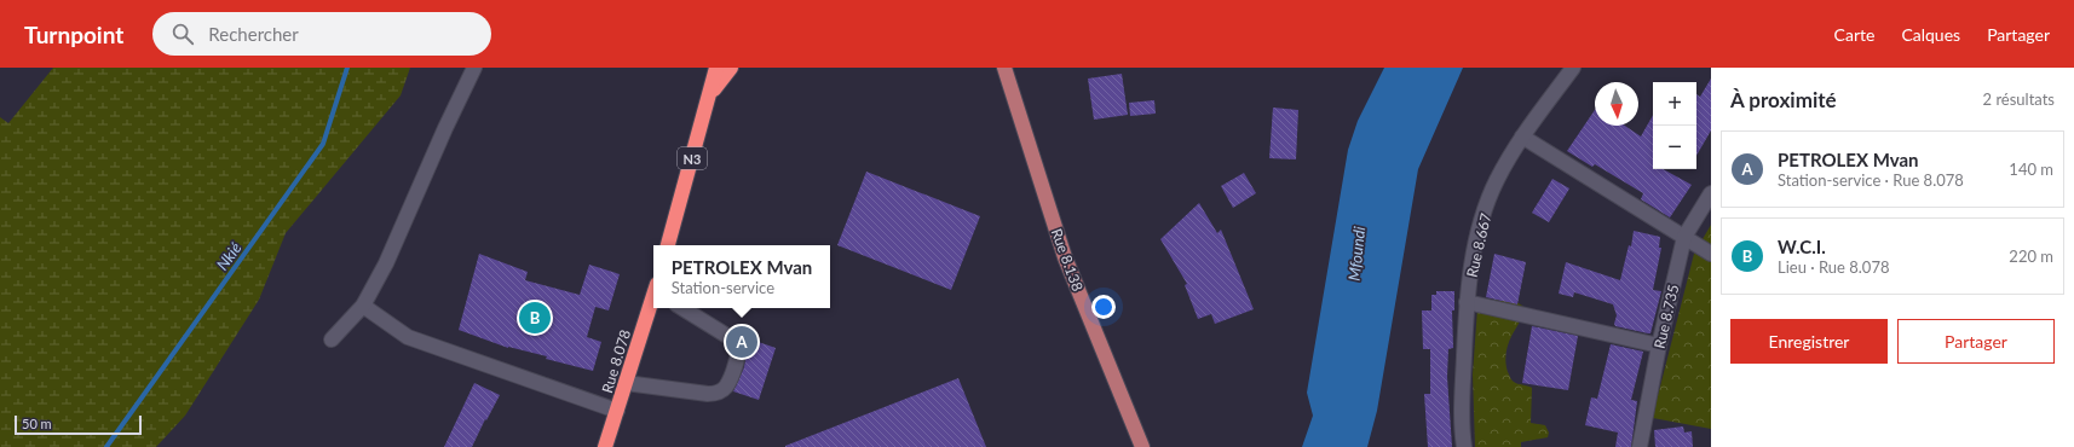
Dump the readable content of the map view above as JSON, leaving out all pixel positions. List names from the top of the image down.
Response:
{
  "streets": {
    "highway": ["N3", "Rue 8.078"],
    "main road": ["Rue 8.138"],
    "street": ["Rue 8.667", "Rue 8.735"]
  },
  "water": ["Mfoundi", "Nkié"],
  "scale_bar": "50 m",
  "north": "bottom",
  "page": {
    "header": "Turnpoint",
    "search": "Rechercher",
    "nav": ["Carte", "Calques", "Partager"],
    "heading": ["À proximité", "2 résultats"],
    "map_buttons": ["+", "−"],
    "list": [
      {
        "mark": "A",
        "name": "PETROLEX Mvan",
        "note": "Station-service · Rue 8.078",
        "value": "140 m"
      },
      {
        "mark": "B",
        "name": "W.C.I.",
        "note": "Lieu · Rue 8.078",
        "value": "220 m"
      }
    ],
    "popup": ["PETROLEX Mvan", "Station-service"],
    "pins": ["B", "A"],
    "buttons": ["Enregistrer", "Partager"],
    "scale": "50 m"
  }
}
